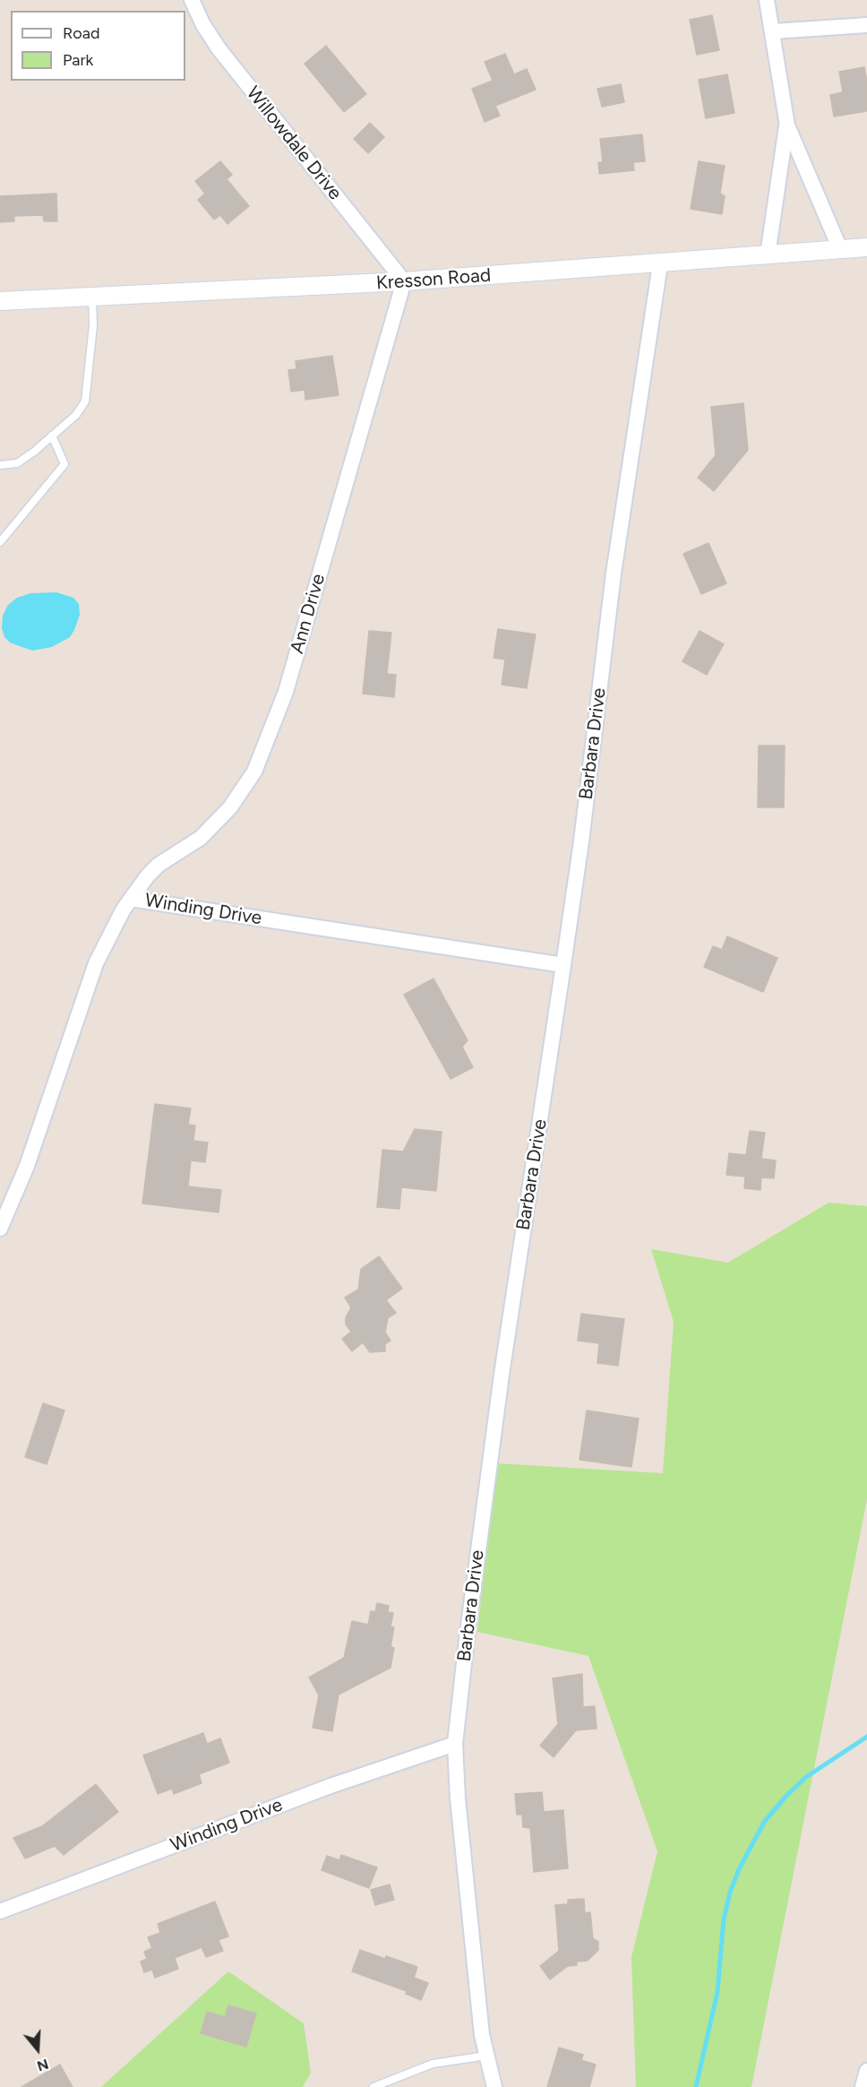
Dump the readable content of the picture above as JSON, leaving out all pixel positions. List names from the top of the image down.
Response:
{
  "streets": {
    "street": [
      "Willowdale Drive",
      "Kresson Road",
      "Ann Drive",
      "Barbara Drive",
      "Winding Drive"
    ]
  },
  "crossings": [
    ["Willowdale Drive", "Kresson Road"],
    ["Willowdale Drive", "Ann Drive"],
    ["Kresson Road", "Ann Drive"],
    ["Kresson Road", "Barbara Drive"],
    ["Ann Drive", "Winding Drive"],
    ["Barbara Drive", "Winding Drive"]
  ],
  "legend": ["Road", "Park"],
  "north": "bottom"
}
